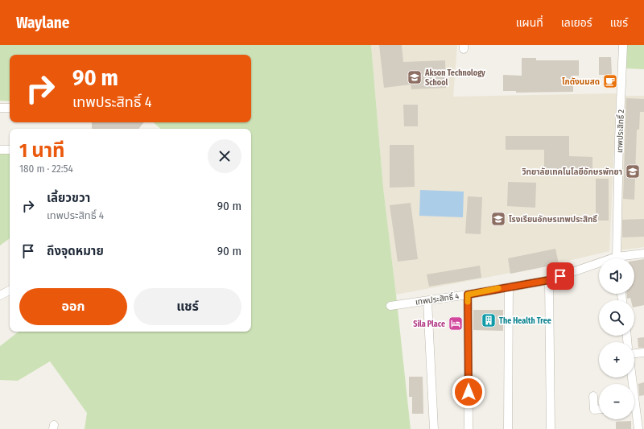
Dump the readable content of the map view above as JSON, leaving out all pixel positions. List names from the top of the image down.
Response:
{
  "streets": {
    "street": ["เทพประสิทธิ์ 2", "เทพประสิทธิ์ 4"]
  },
  "places": {
    "school or university": ["Akson Technology School", "วิทยาลัยเทคโนโลยีอักษรพัทยา", "โรงเรียนอักษรเทพประสิทธิ์"],
    "cafe": ["โกดังนมสด"],
    "building": ["The Health Tree"],
    "hotel": ["Sila Place"]
  },
  "page": {
    "header": "Waylane",
    "nav": ["แผนที่", "เลเยอร์", "แชร์"],
    "turn": ["90 m", "เทพประสิทธิ์ 4"],
    "heading": ["1 นาที", "180 m · 22:54"],
    "list": [
      {
        "name": "เลี้ยวขวา",
        "note": "เทพประสิทธิ์ 4",
        "value": "90 m"
      },
      {
        "name": "ถึงจุดหมาย",
        "value": "90 m"
      }
    ],
    "map_buttons": ["+", "−"],
    "buttons": ["ออก", "แชร์"]
  }
}
